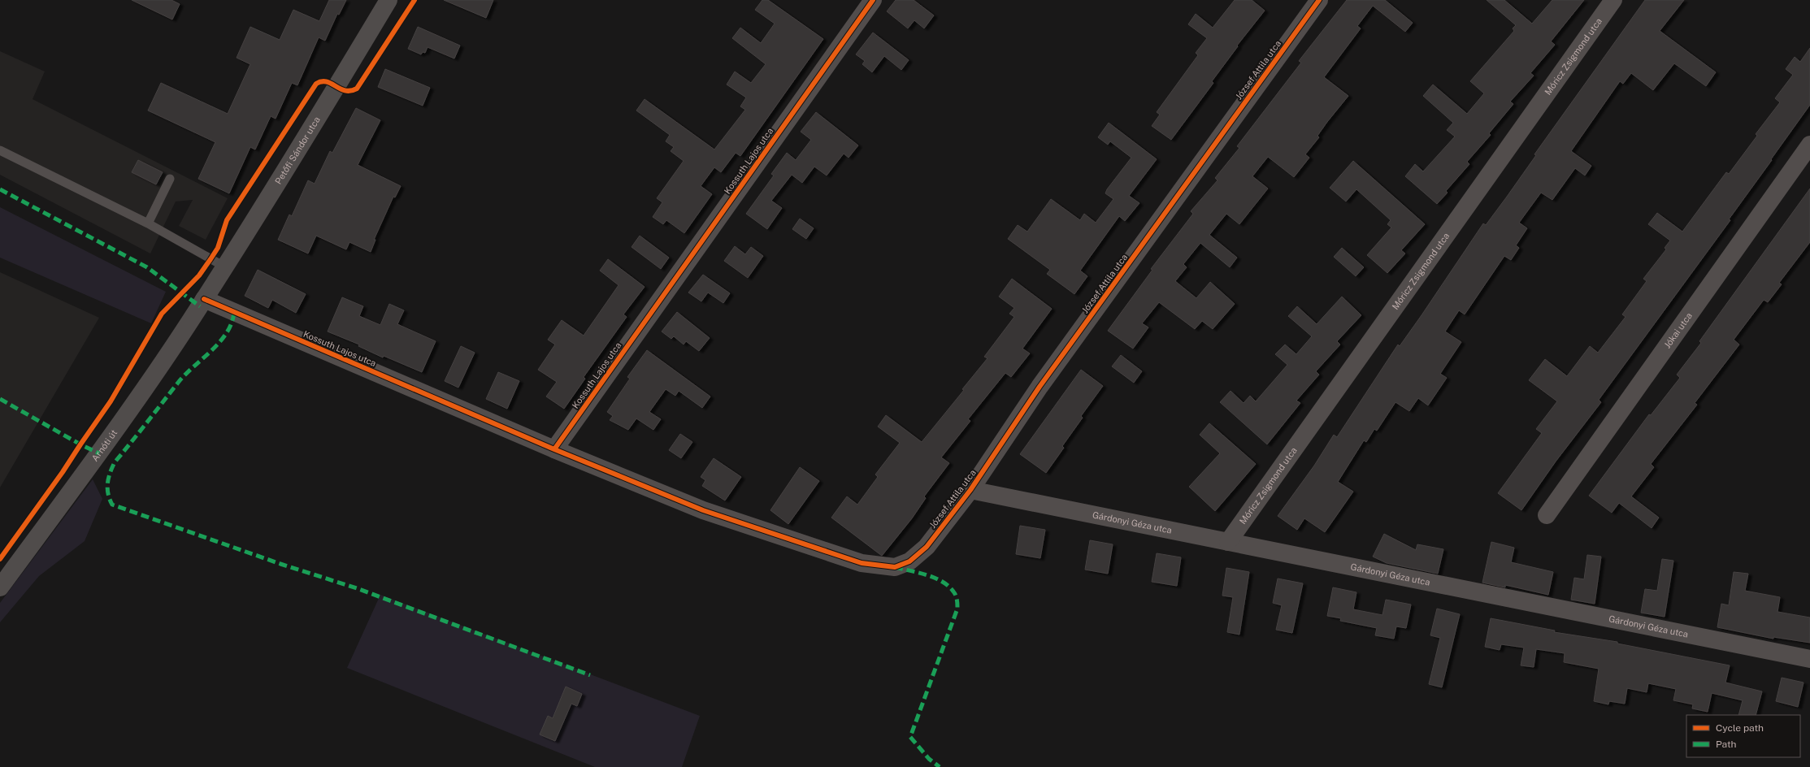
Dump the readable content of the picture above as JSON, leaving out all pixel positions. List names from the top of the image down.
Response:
{
  "streets": {
    "main road": ["Petőfi Sándor utca", "Arnóti út"],
    "street": [
      "Móricz Zsigmond utca",
      "József Attila utca",
      "Kossuth Lajos utca",
      "Jókai utca",
      "Gárdonyi Géza utca"
    ]
  },
  "crossings": [
    ["Móricz Zsigmond utca", "Gárdonyi Géza utca"],
    ["József Attila utca", "Kossuth Lajos utca"],
    ["József Attila utca", "Gárdonyi Géza utca"],
    ["Petőfi Sándor utca", "Kossuth Lajos utca"],
    ["Petőfi Sándor utca", "Arnóti út"],
    ["Kossuth Lajos utca", "Arnóti út"]
  ],
  "legend": ["Cycle path", "Path"]
}
